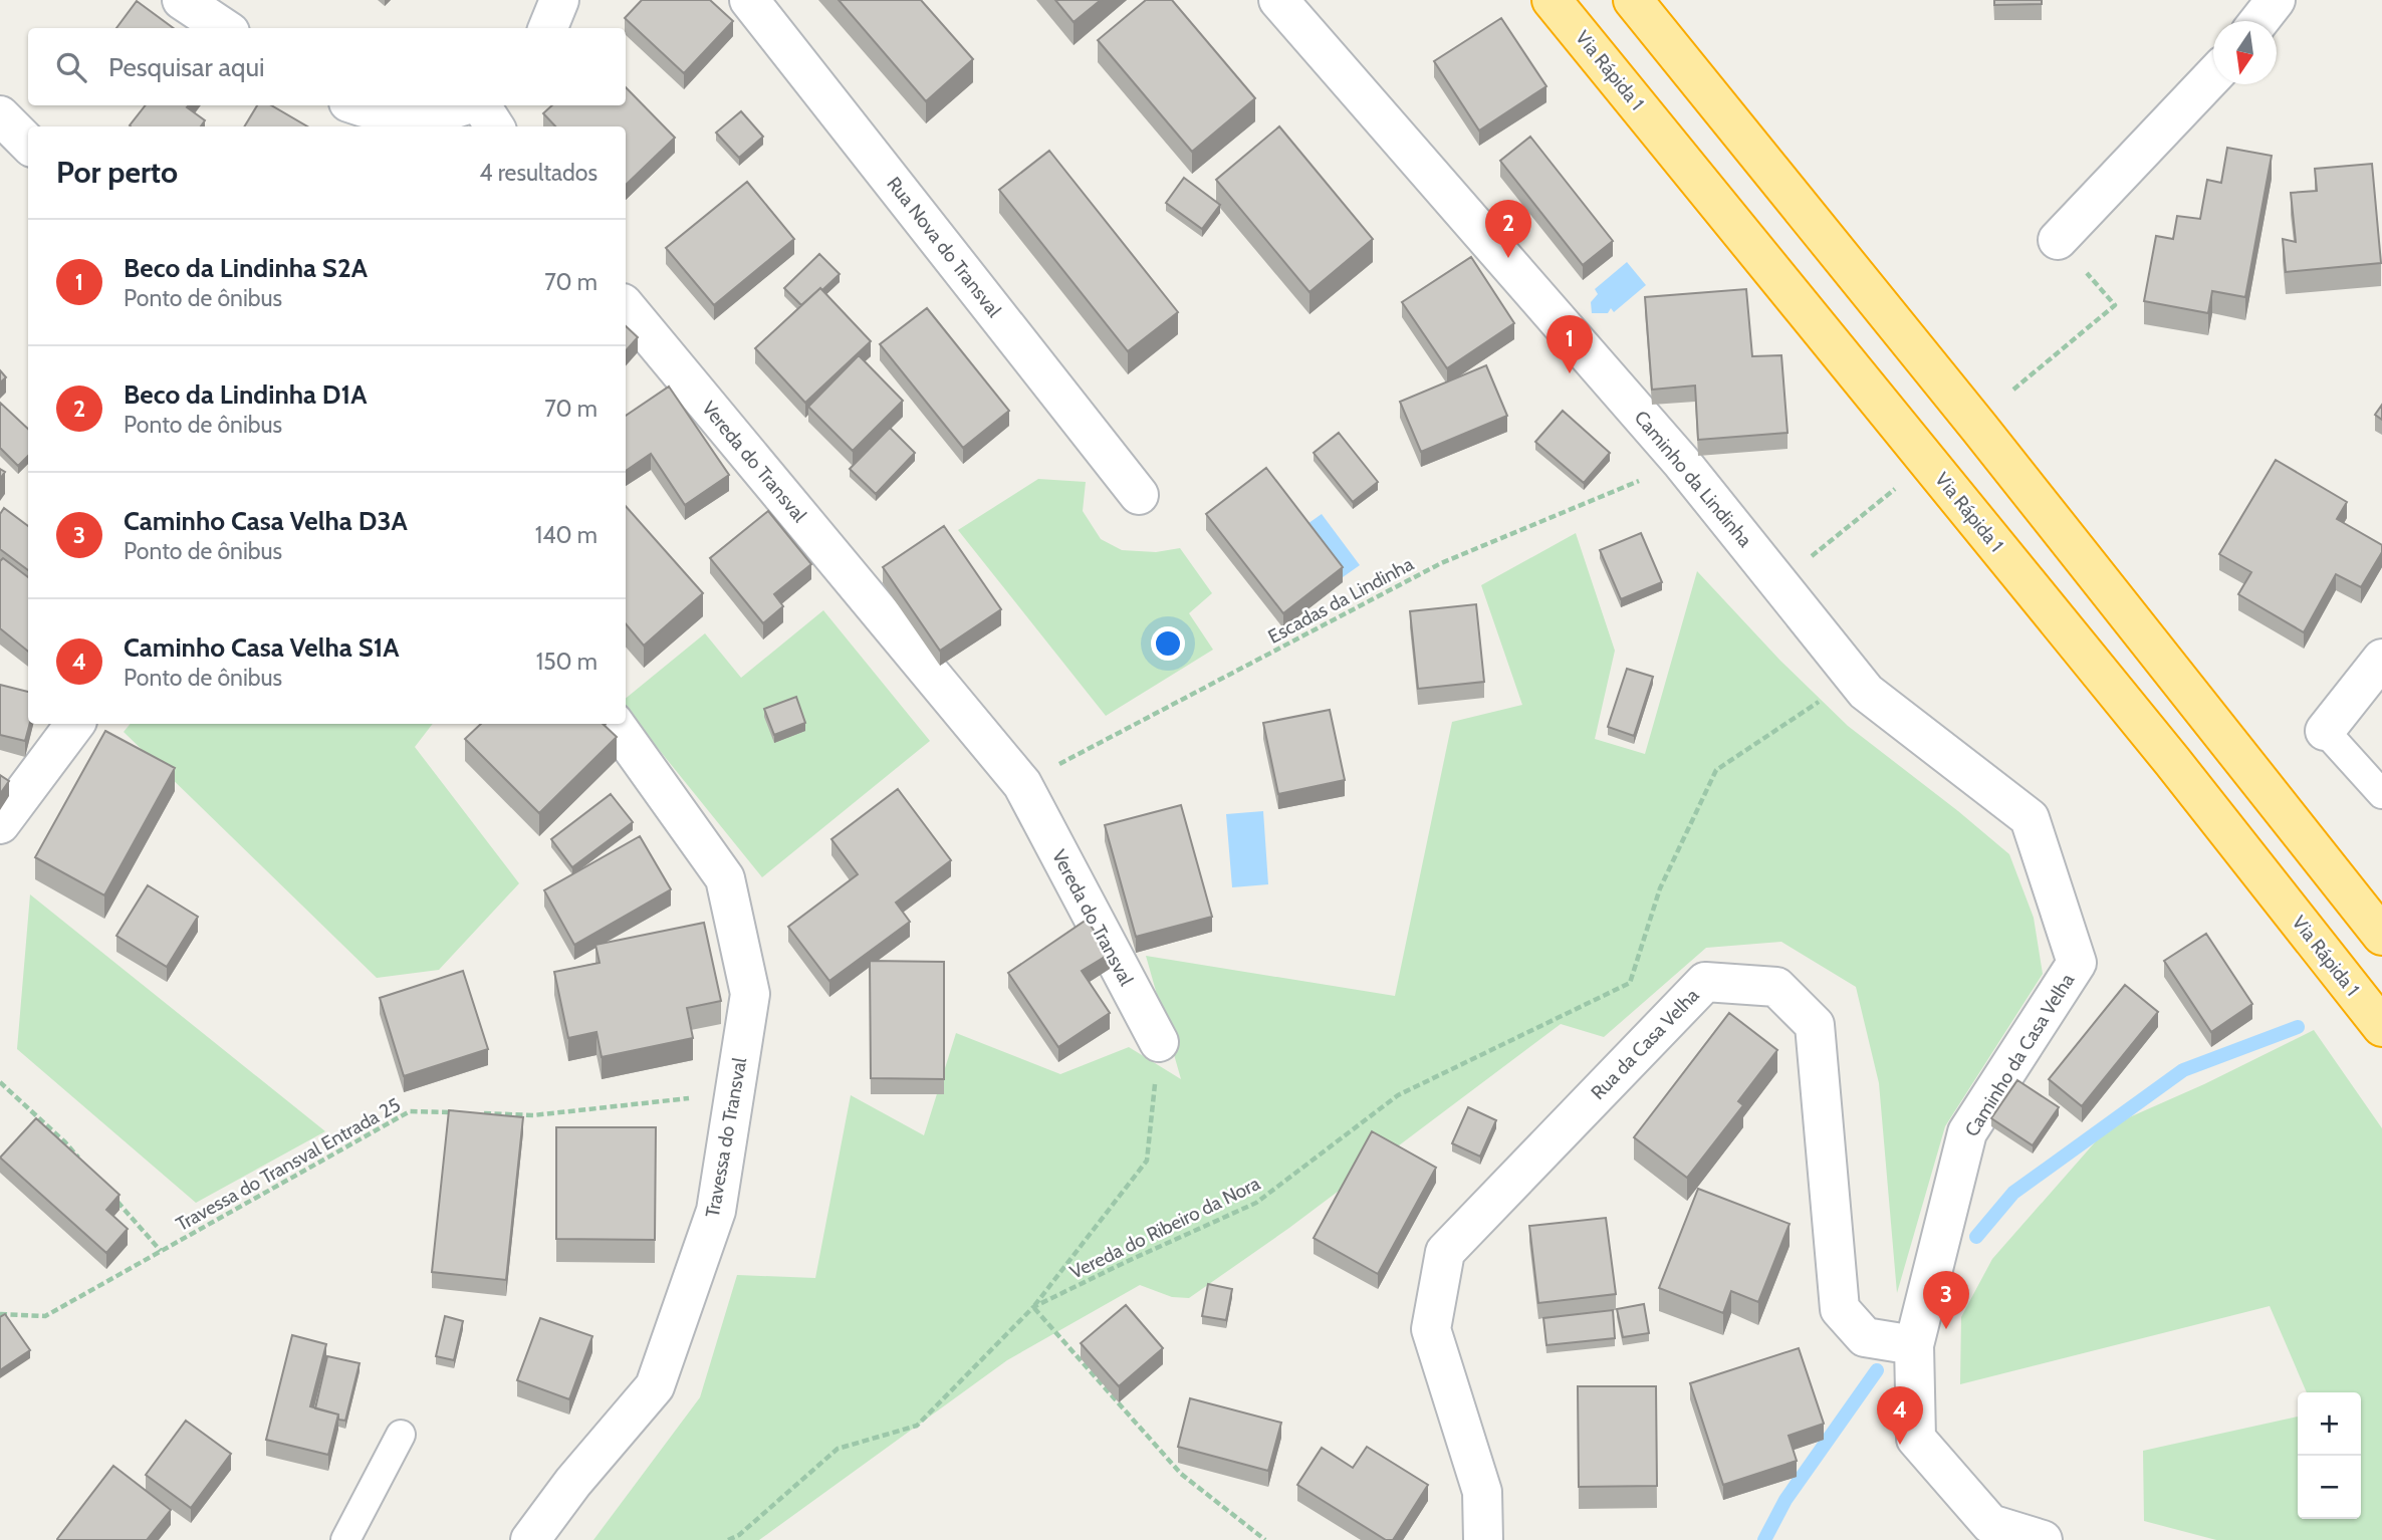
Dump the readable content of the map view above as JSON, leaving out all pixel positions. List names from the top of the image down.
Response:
{
  "streets": {
    "highway": ["Via Rápida 1"],
    "street": [
      "Rua Nova do Transval",
      "Vereda do Transval",
      "Caminho da Lindinha",
      "Rua da Casa Velha",
      "Caminho da Casa Velha",
      "Travessa do Transval"
    ],
    "path": ["Escadas da Lindinha", "Travessa do Transval Entrada 25", "Vereda do Ribeiro da Nora"]
  },
  "crossings": [
    ["Vereda do Transval", "Escadas da Lindinha"],
    ["Caminho da Lindinha", "Escadas da Lindinha"],
    ["Caminho da Lindinha", "Caminho da Casa Velha"],
    ["Caminho da Lindinha", "Vereda do Ribeiro da Nora"],
    ["Rua da Casa Velha", "Caminho da Casa Velha"]
  ],
  "north": "bottom",
  "page": {
    "search": "Pesquisar aqui",
    "heading": ["Por perto", "4 resultados"],
    "pins": [
      "2",
      "1",
      "3",
      "4"
    ],
    "list": [
      {
        "mark": "1",
        "name": "Beco da Lindinha S2A",
        "note": "Ponto de ônibus",
        "value": "70 m"
      },
      {
        "mark": "2",
        "name": "Beco da Lindinha D1A",
        "note": "Ponto de ônibus",
        "value": "70 m"
      },
      {
        "mark": "3",
        "name": "Caminho Casa Velha D3A",
        "note": "Ponto de ônibus",
        "value": "140 m"
      },
      {
        "mark": "4",
        "name": "Caminho Casa Velha S1A",
        "note": "Ponto de ônibus",
        "value": "150 m"
      }
    ],
    "map_buttons": ["+", "−"]
  }
}
